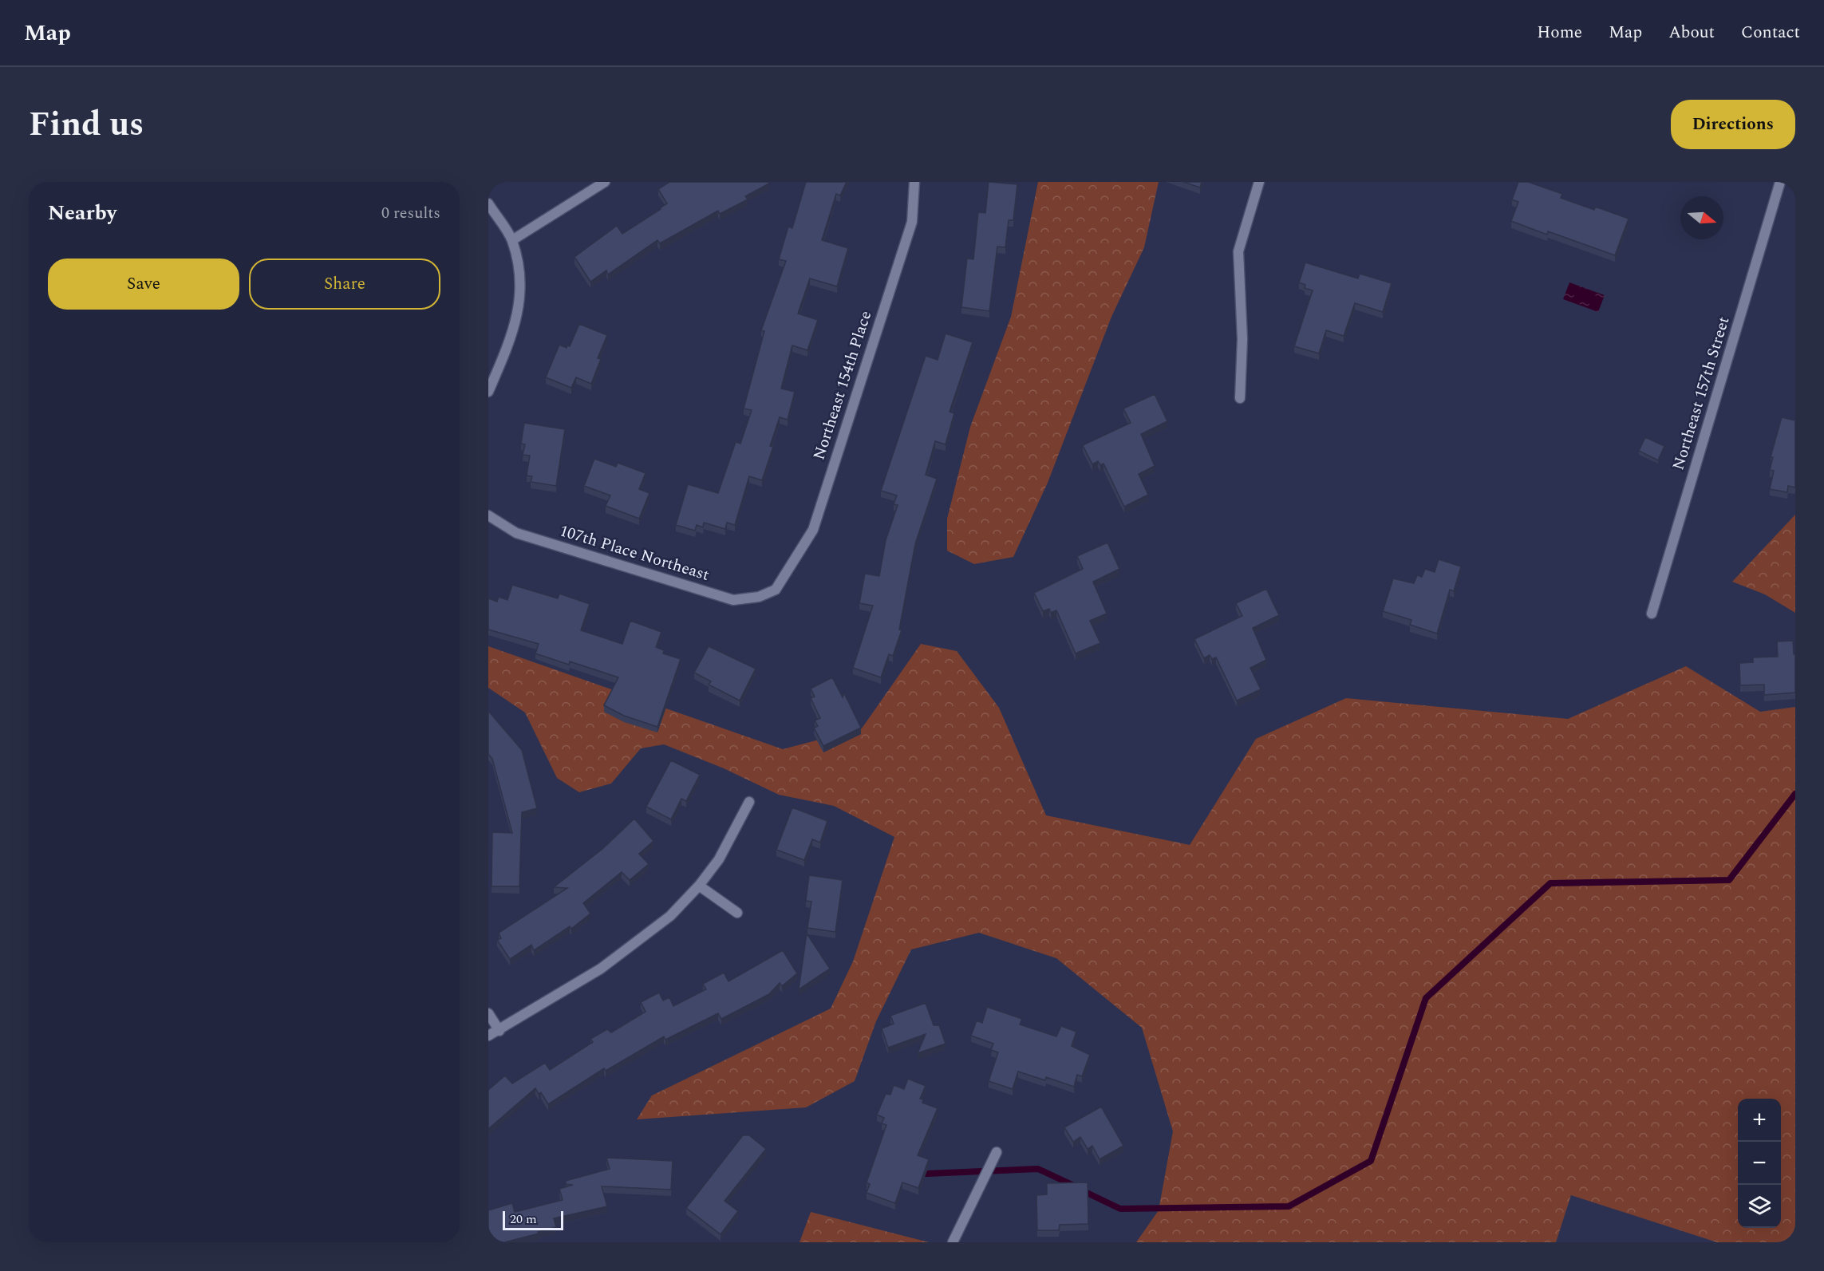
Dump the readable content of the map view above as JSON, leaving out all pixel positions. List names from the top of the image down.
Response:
{
  "streets": {
    "street": ["Northeast 154th Place", "Northeast 157th Street", "107th Place Northeast"]
  },
  "crossings": [
    ["Northeast 154th Place", "107th Place Northeast"]
  ],
  "scale_bar": "20 m",
  "north": "right",
  "page": {
    "header": "Map",
    "nav": [
      "Home",
      "Map",
      "About",
      "Contact"
    ],
    "title": "Find us",
    "buttons": [
      "Directions",
      ["Save", "Share"]
    ],
    "heading": ["Nearby", "0 results"],
    "map_buttons": ["+", "−"],
    "scale": "20 m"
  }
}
